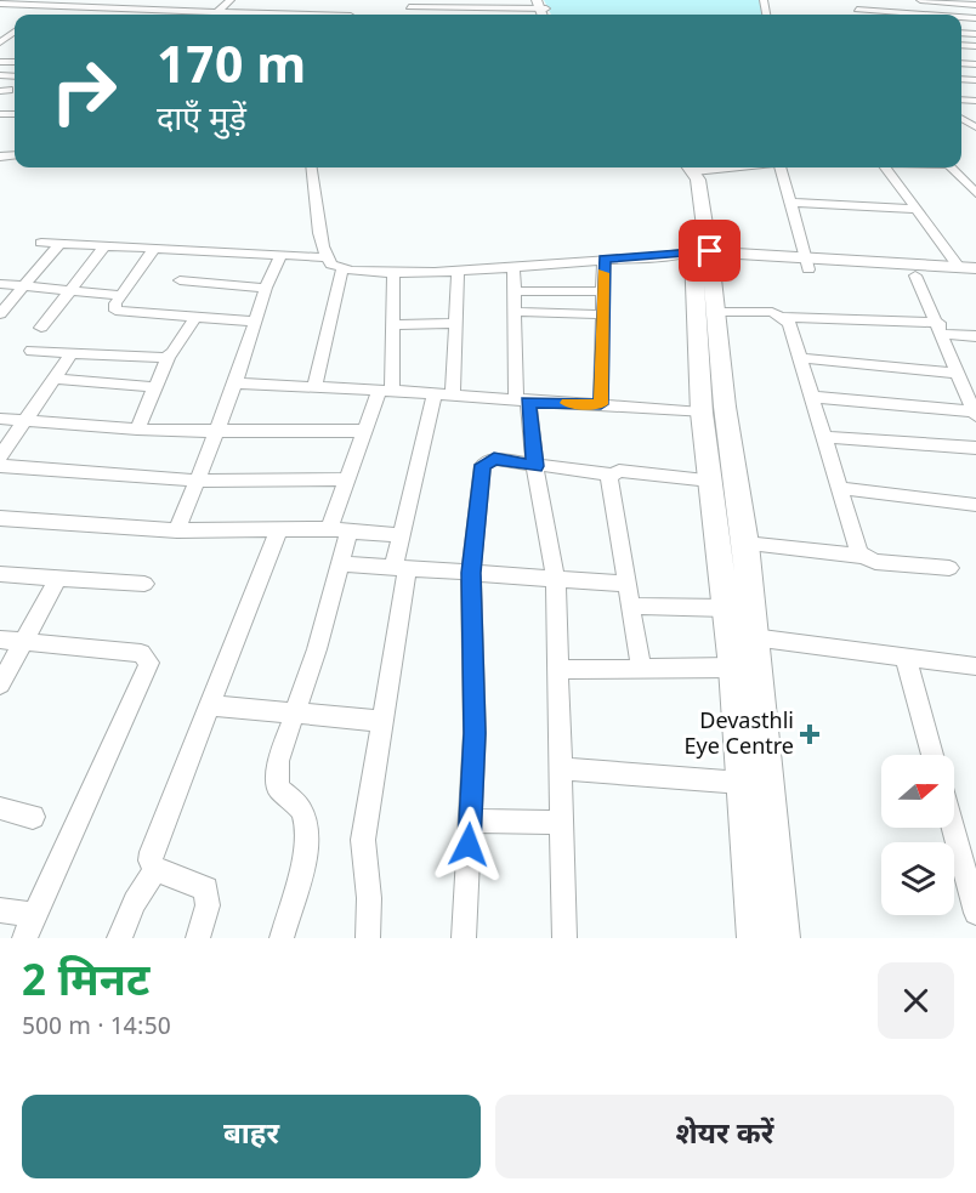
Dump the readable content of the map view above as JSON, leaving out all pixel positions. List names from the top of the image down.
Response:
{
  "places": {
    "health": ["Devasthli Eye Centre"]
  },
  "north": "right",
  "page": {
    "turn": ["170 m", "दाएँ मुड़ें"],
    "heading": ["2 मिनट", "500 m · 14:50"],
    "buttons": ["बाहर", "शेयर करें"]
  }
}
